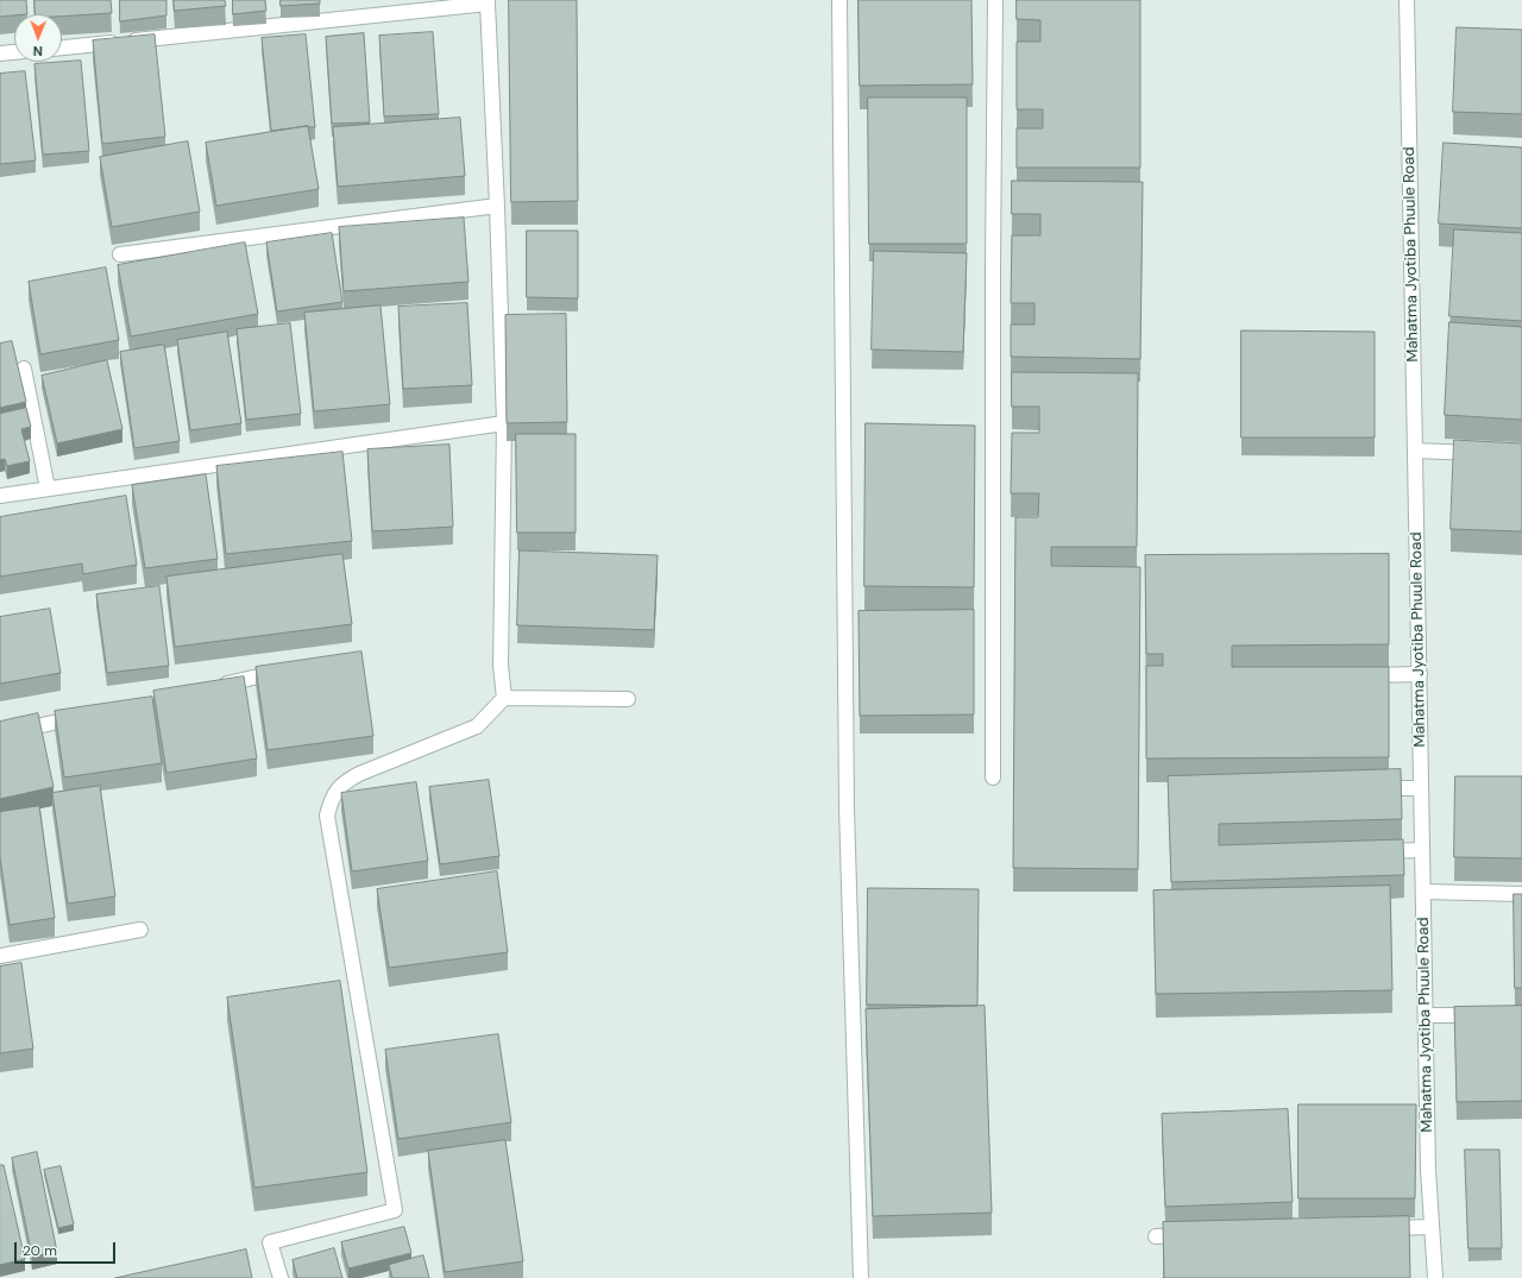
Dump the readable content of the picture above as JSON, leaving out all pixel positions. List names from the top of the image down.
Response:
{
  "streets": {
    "street": ["Mahatma Jyotiba Phuule Road"]
  },
  "scale_bar": "20 m",
  "north": "bottom"
}
